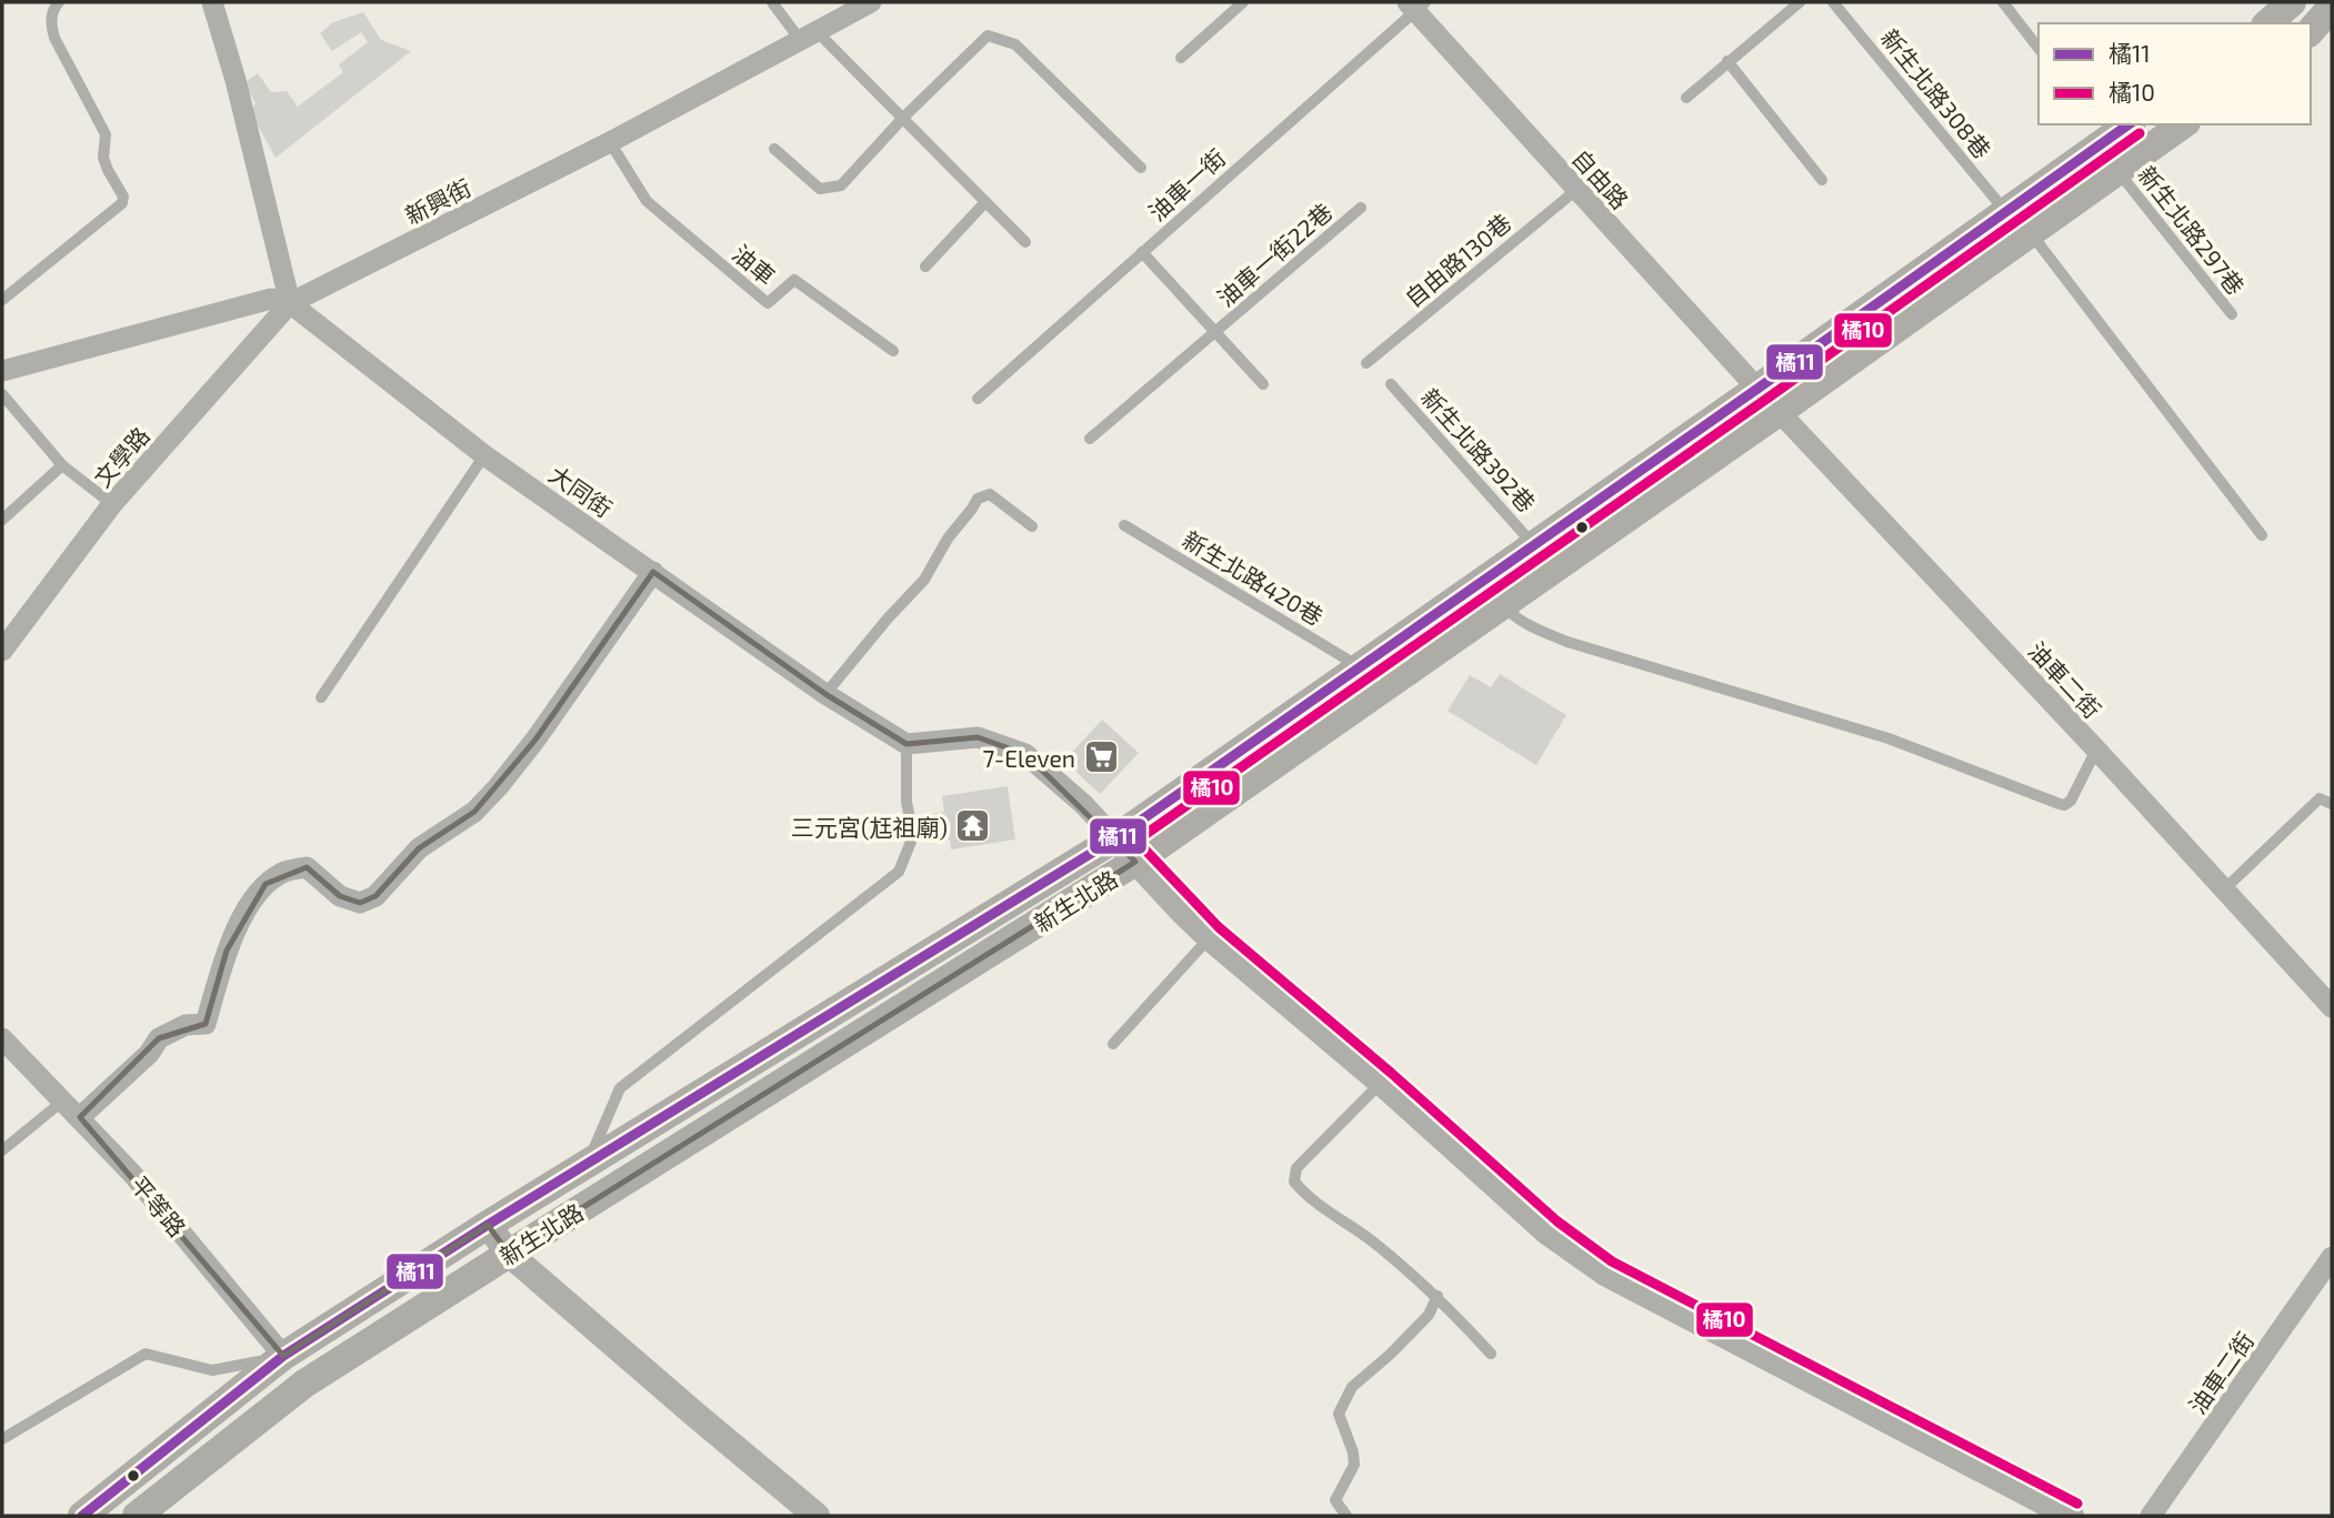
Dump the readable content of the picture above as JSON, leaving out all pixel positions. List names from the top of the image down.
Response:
{
  "streets": {
    "main road": ["新生北路"],
    "street": [
      "自由路",
      "新興街",
      "文學路",
      "大同街",
      "油車二街",
      "平等路"
    ],
    "lane": [
      "新生北路308巷",
      "油車一街",
      "新生北路297巷",
      "油車一街22巷",
      "自由路130巷",
      "油車",
      "新生北路392巷",
      "新生北路420巷"
    ]
  },
  "crossings": [
    ["新生北路308巷", "新生北路"],
    ["自由路", "油車一街"],
    ["自由路", "自由路130巷"],
    ["自由路", "油車二街"],
    ["自由路", "新生北路"],
    ["油車一街", "油車一街22巷"],
    ["新興街", "油車"],
    ["新興街", "文學路"],
    ["新興街", "大同街"],
    ["新生北路297巷", "新生北路"],
    ["新生北路392巷", "新生北路"],
    ["文學路", "大同街"],
    ["新生北路420巷", "新生北路"],
    ["油車二街", "新生北路"],
    ["新生北路", "平等路"]
  ],
  "places": {
    "supermarket": ["7-Eleven"],
    "temple": ["三元宮(尪祖廟)"]
  },
  "lines": ["transit line 橘11", "transit line 橘10"],
  "legend": ["橘11", "橘10"]
}
